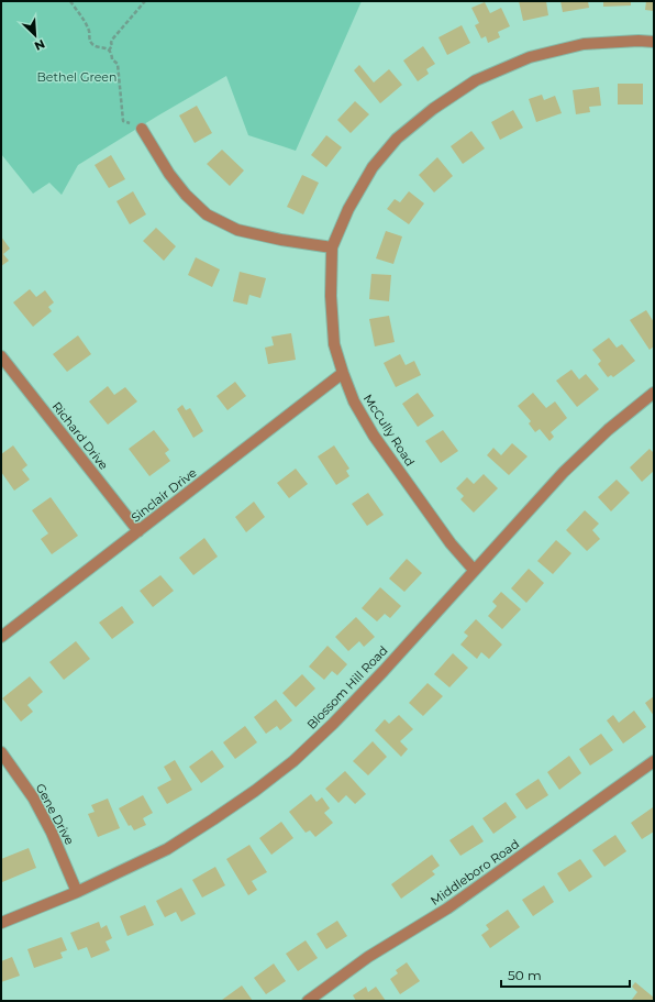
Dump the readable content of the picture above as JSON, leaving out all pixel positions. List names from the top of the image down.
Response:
{
  "streets": {
    "street": [
      "McCully Road",
      "Richard Drive",
      "Sinclair Drive",
      "Blossom Hill Road",
      "Gene Drive",
      "Middleboro Road"
    ]
  },
  "crossings": [
    ["McCully Road", "Sinclair Drive"],
    ["McCully Road", "Blossom Hill Road"],
    ["Richard Drive", "Sinclair Drive"],
    ["Blossom Hill Road", "Gene Drive"]
  ],
  "parks": ["Bethel Green"],
  "scale_bar": "50 m",
  "north": "bottom right"
}
